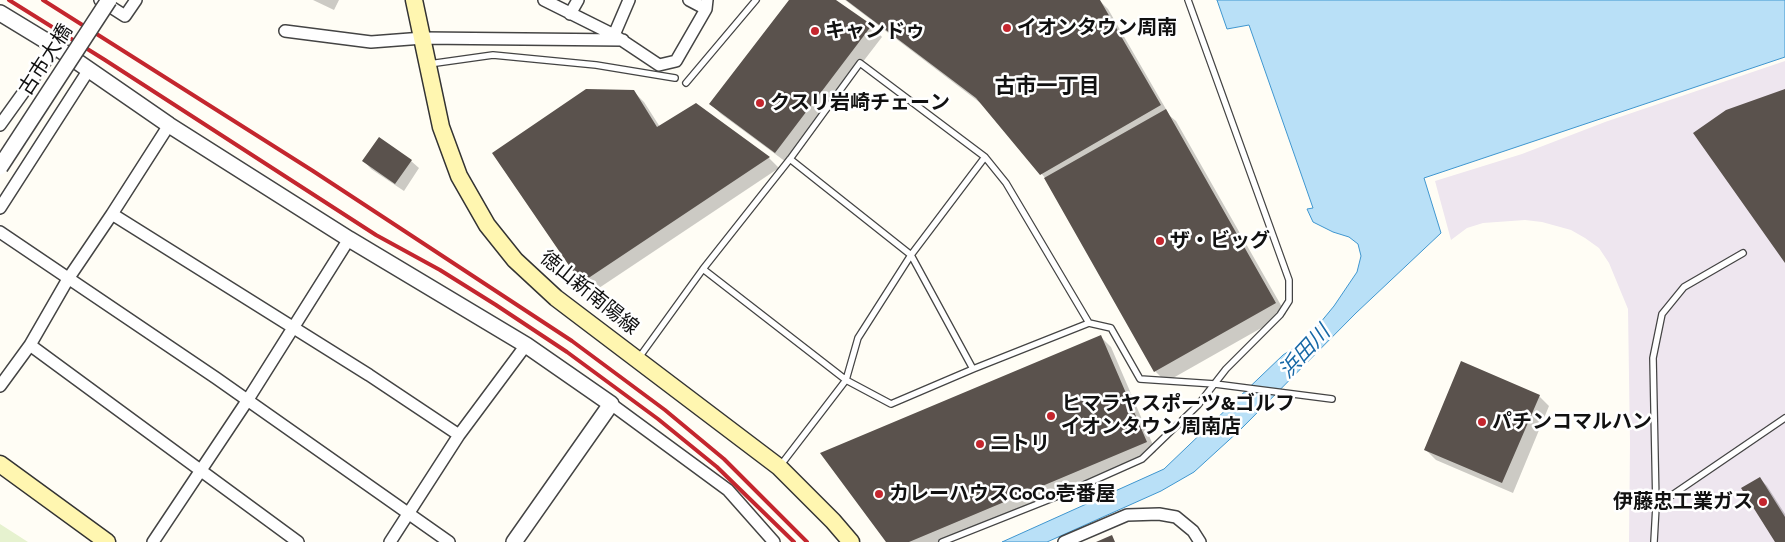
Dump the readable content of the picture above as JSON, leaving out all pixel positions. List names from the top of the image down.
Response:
{
  "streets": {
    "main road": ["徳山新南陽線"],
    "street": ["古市大橋"]
  },
  "districts": ["古市一丁目"],
  "water": ["浜田川"],
  "places": [
    "イオンタウン周南",
    "キャンドゥ",
    "クスリ岩崎チェーン",
    "ザ・ビッグ",
    "ヒマラヤスポーツ&ゴルフ イオンタウン周南店",
    "パチンコマルハン",
    "ニトリ",
    "カレーハウスCoCo壱番屋",
    "伊藤忠工業ガス"
  ]
}
